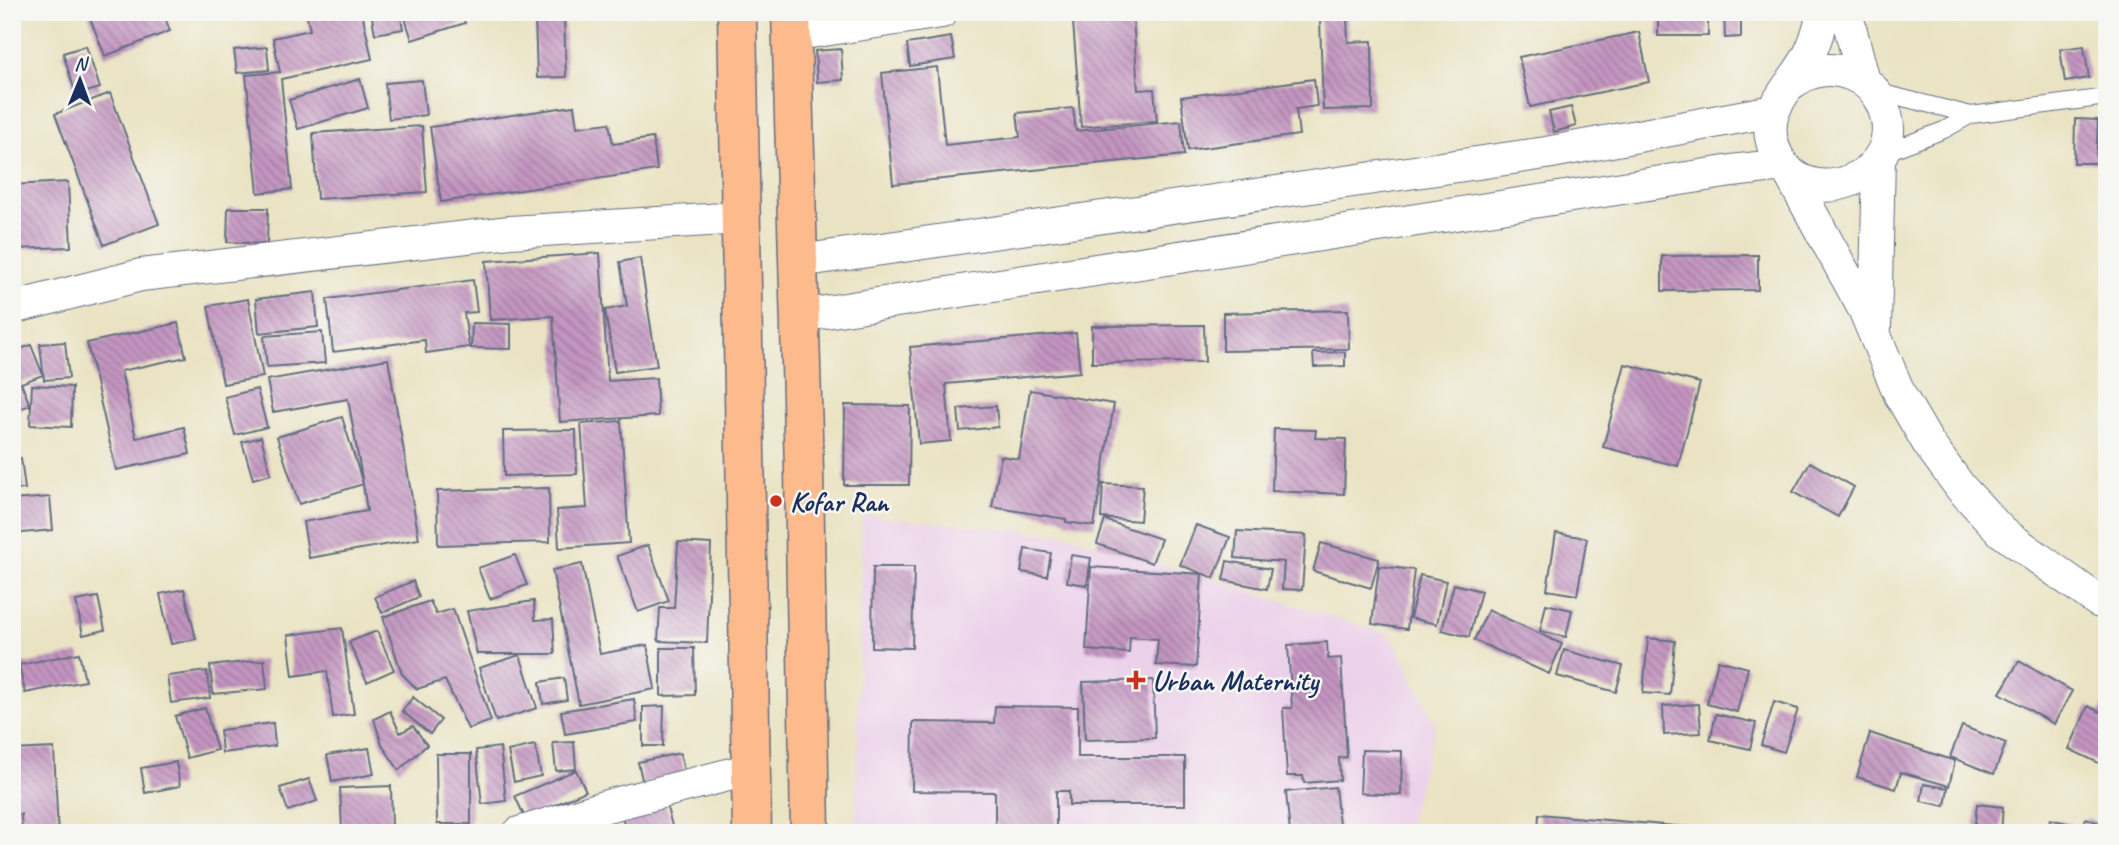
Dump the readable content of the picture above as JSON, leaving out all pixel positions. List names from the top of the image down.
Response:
{
  "places": {
    "other": ["Kofar Ran"],
    "health": ["Urban Maternity"]
  },
  "north": "top"
}
